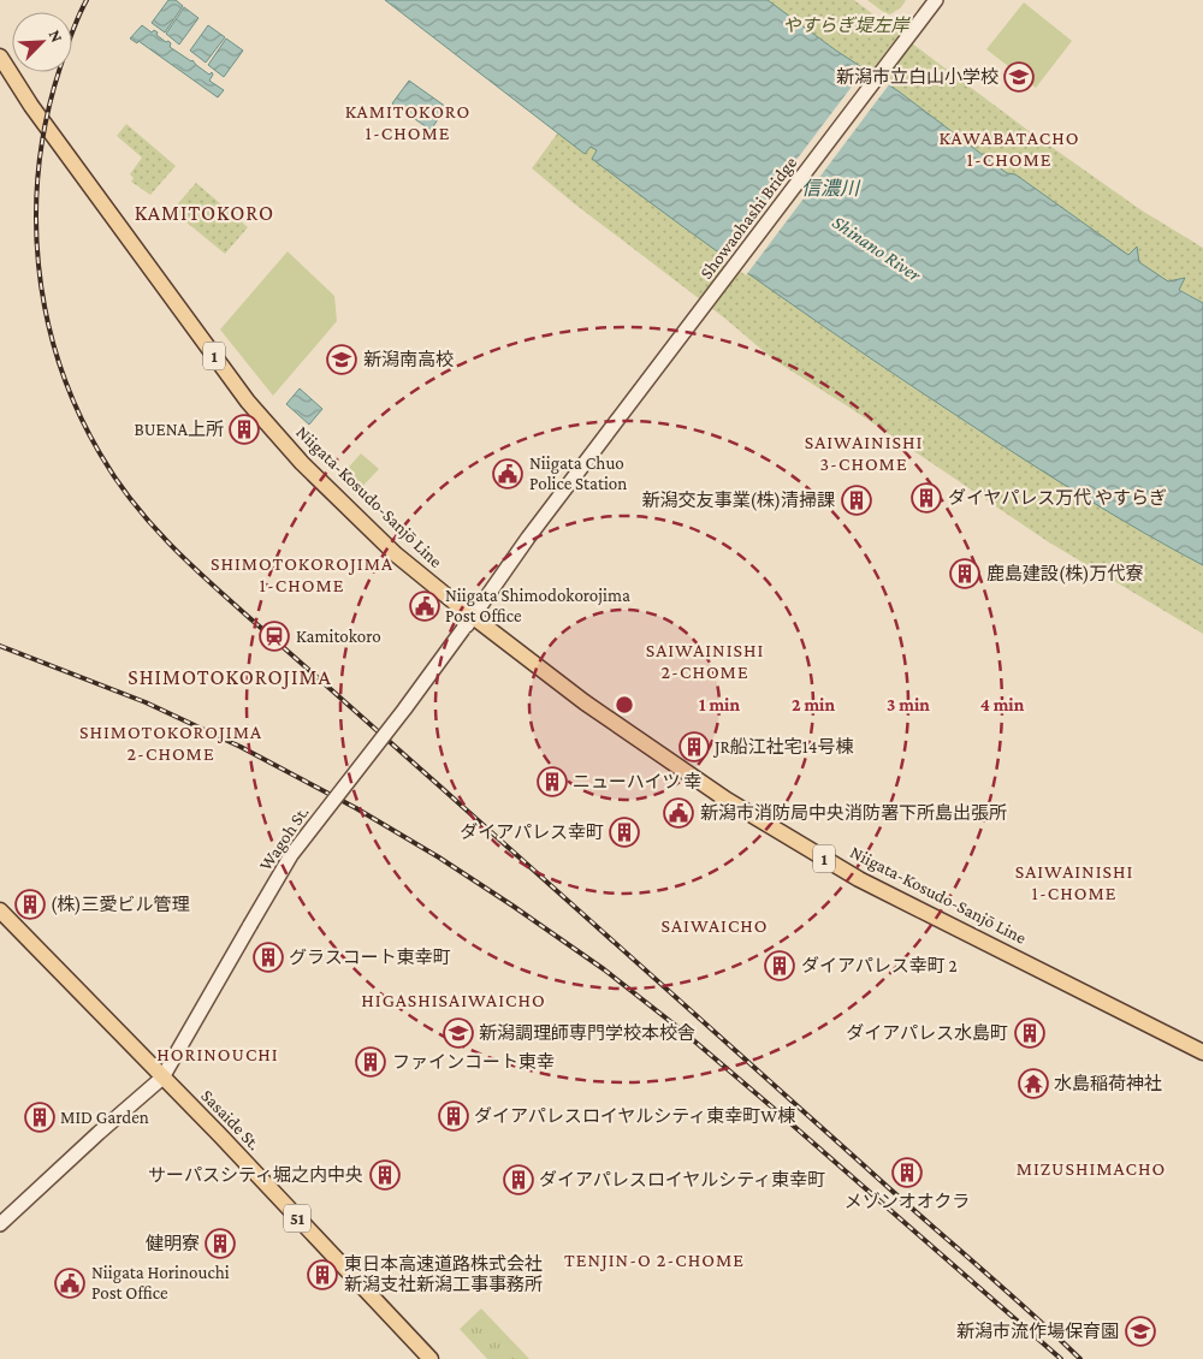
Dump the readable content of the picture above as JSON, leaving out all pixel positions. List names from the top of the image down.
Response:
{
  "streets": {
    "main road": [
      "Showaohashi Bridge",
      "1",
      "Niigata-Kosudo-Sanjō Line",
      "Wagoh St.",
      "Sasaide St.",
      "51"
    ]
  },
  "crossings": [
    ["Showaohashi Bridge", "Wagoh St."],
    ["Niigata-Kosudo-Sanjō Line", "Wagoh St."],
    ["Wagoh St.", "Sasaide St."]
  ],
  "districts": [
    "KAMITOKORO 1-CHOME",
    "KAWABATACHO 1-CHOME",
    "KAMITOKORO",
    "SAIWAINISHI 3-CHOME",
    "SHIMOTOKOROJIMA 1-CHOME",
    "SAIWAINISHI 2-CHOME",
    "SHIMOTOKOROJIMA",
    "SHIMOTOKOROJIMA 2-CHOME",
    "SAIWAINISHI 1-CHOME",
    "SAIWAICHO",
    "HIGASHISAIWAICHO",
    "HORINOUCHI",
    "MIZUSHIMACHO",
    "TENJIN-O 2-CHOME"
  ],
  "water": ["信濃川", "Shinano River"],
  "parks": ["やすらぎ堤左岸"],
  "places": {
    "school or university": [
      "新潟市立白山小学校",
      "新潟南高校",
      "新潟調理師専門学校本校舎",
      "新潟市流作場保育園"
    ],
    "building": [
      "BUENA上所",
      "ダイヤパレス万代 やすらぎ",
      "新潟交友事業(株)清掃課",
      "鹿島建設(株)万代寮",
      "JR船江社宅14号棟",
      "ニューハイツ 幸",
      "ダイアパレス幸町",
      "(株)三愛ビル管理",
      "グラスコート東幸町",
      "ダイアパレス幸町 2",
      "ダイアパレス水島町",
      "ファインコート東幸",
      "ダイアパレスロイヤルシティ東幸町W棟",
      "MID Garden",
      "メゾンオオクラ",
      "サーパスシティ堀之内中央",
      "ダイアパレスロイヤルシティ東幸町",
      "健明寮",
      "東日本高速道路株式会社 新潟支社新潟工事事務所"
    ],
    "public building": [
      "Niigata Chuo Police Station",
      "Niigata Shimodokorojima Post Office",
      "新潟市消防局中央消防署下所島出張所",
      "Niigata Horinouchi Post Office"
    ],
    "station": ["Kamitokoro"],
    "temple": ["水島稲荷神社"]
  },
  "north": "top right",
  "rings": [
    "1 min",
    "2 min",
    "3 min",
    "4 min"
  ]
}
